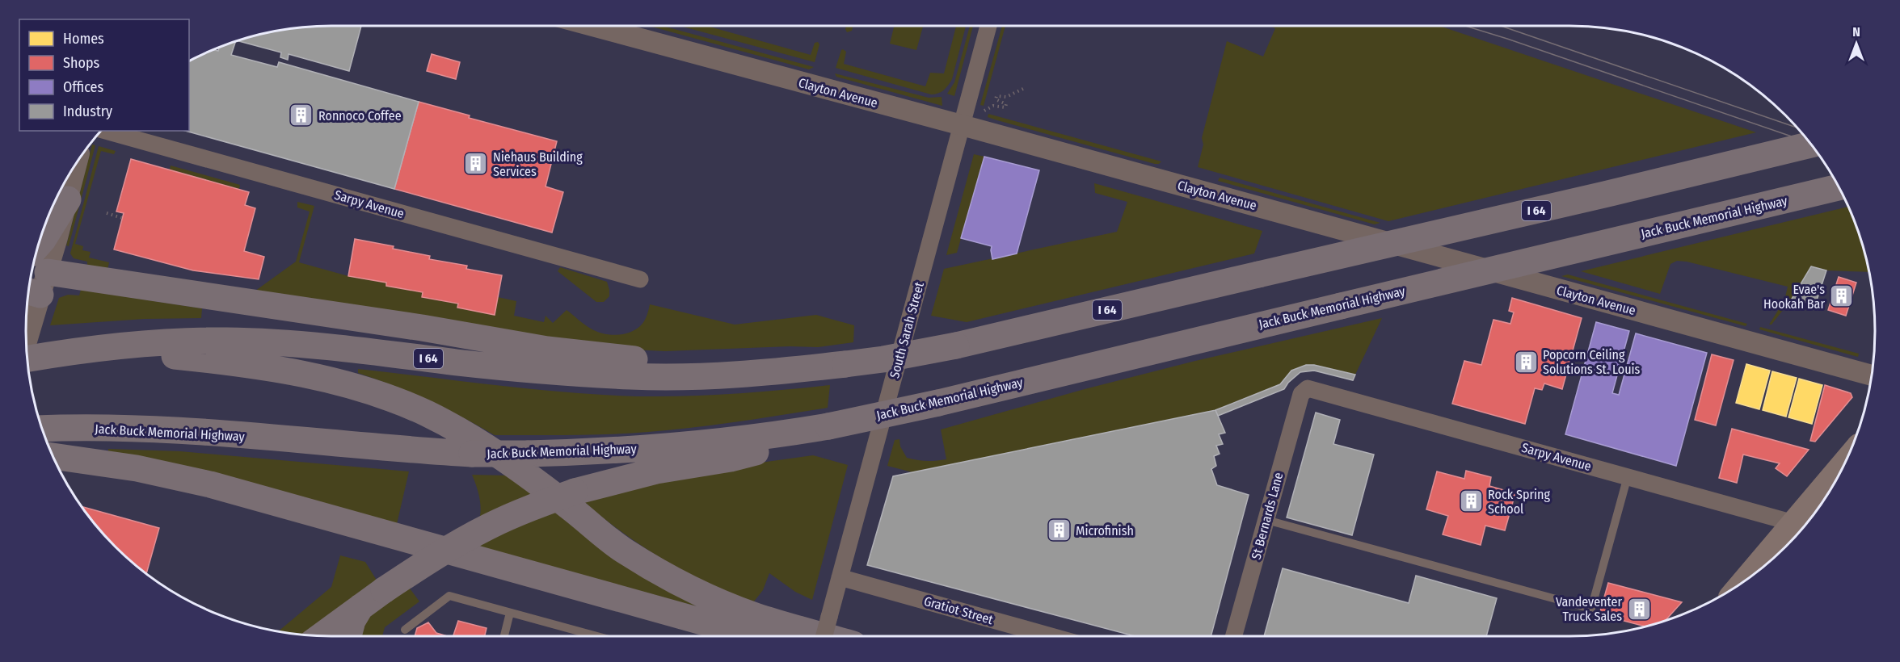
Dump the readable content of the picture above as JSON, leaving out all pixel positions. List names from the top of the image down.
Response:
{
  "streets": {
    "highway": ["I 64", "Jack Buck Memorial Highway"],
    "street": [
      "Clayton Avenue",
      "Sarpy Avenue",
      "South Sarah Street",
      "St Bernards Lane",
      "Gratiot Street"
    ]
  },
  "crossings": [
    ["Clayton Avenue", "South Sarah Street"],
    ["Sarpy Avenue", "St Bernards Lane"],
    ["South Sarah Street", "Gratiot Street"]
  ],
  "places": {
    "building": [
      "Ronnoco Coffee",
      "Niehaus Building Services",
      "Evae's Hookah Bar",
      "Popcorn Ceiling Solutions St. Louis",
      "Rock Spring School",
      "Microfinish",
      "Vandeventer Truck Sales"
    ]
  },
  "legend": [
    "Homes",
    "Shops",
    "Offices",
    "Industry"
  ],
  "north": "top"
}
